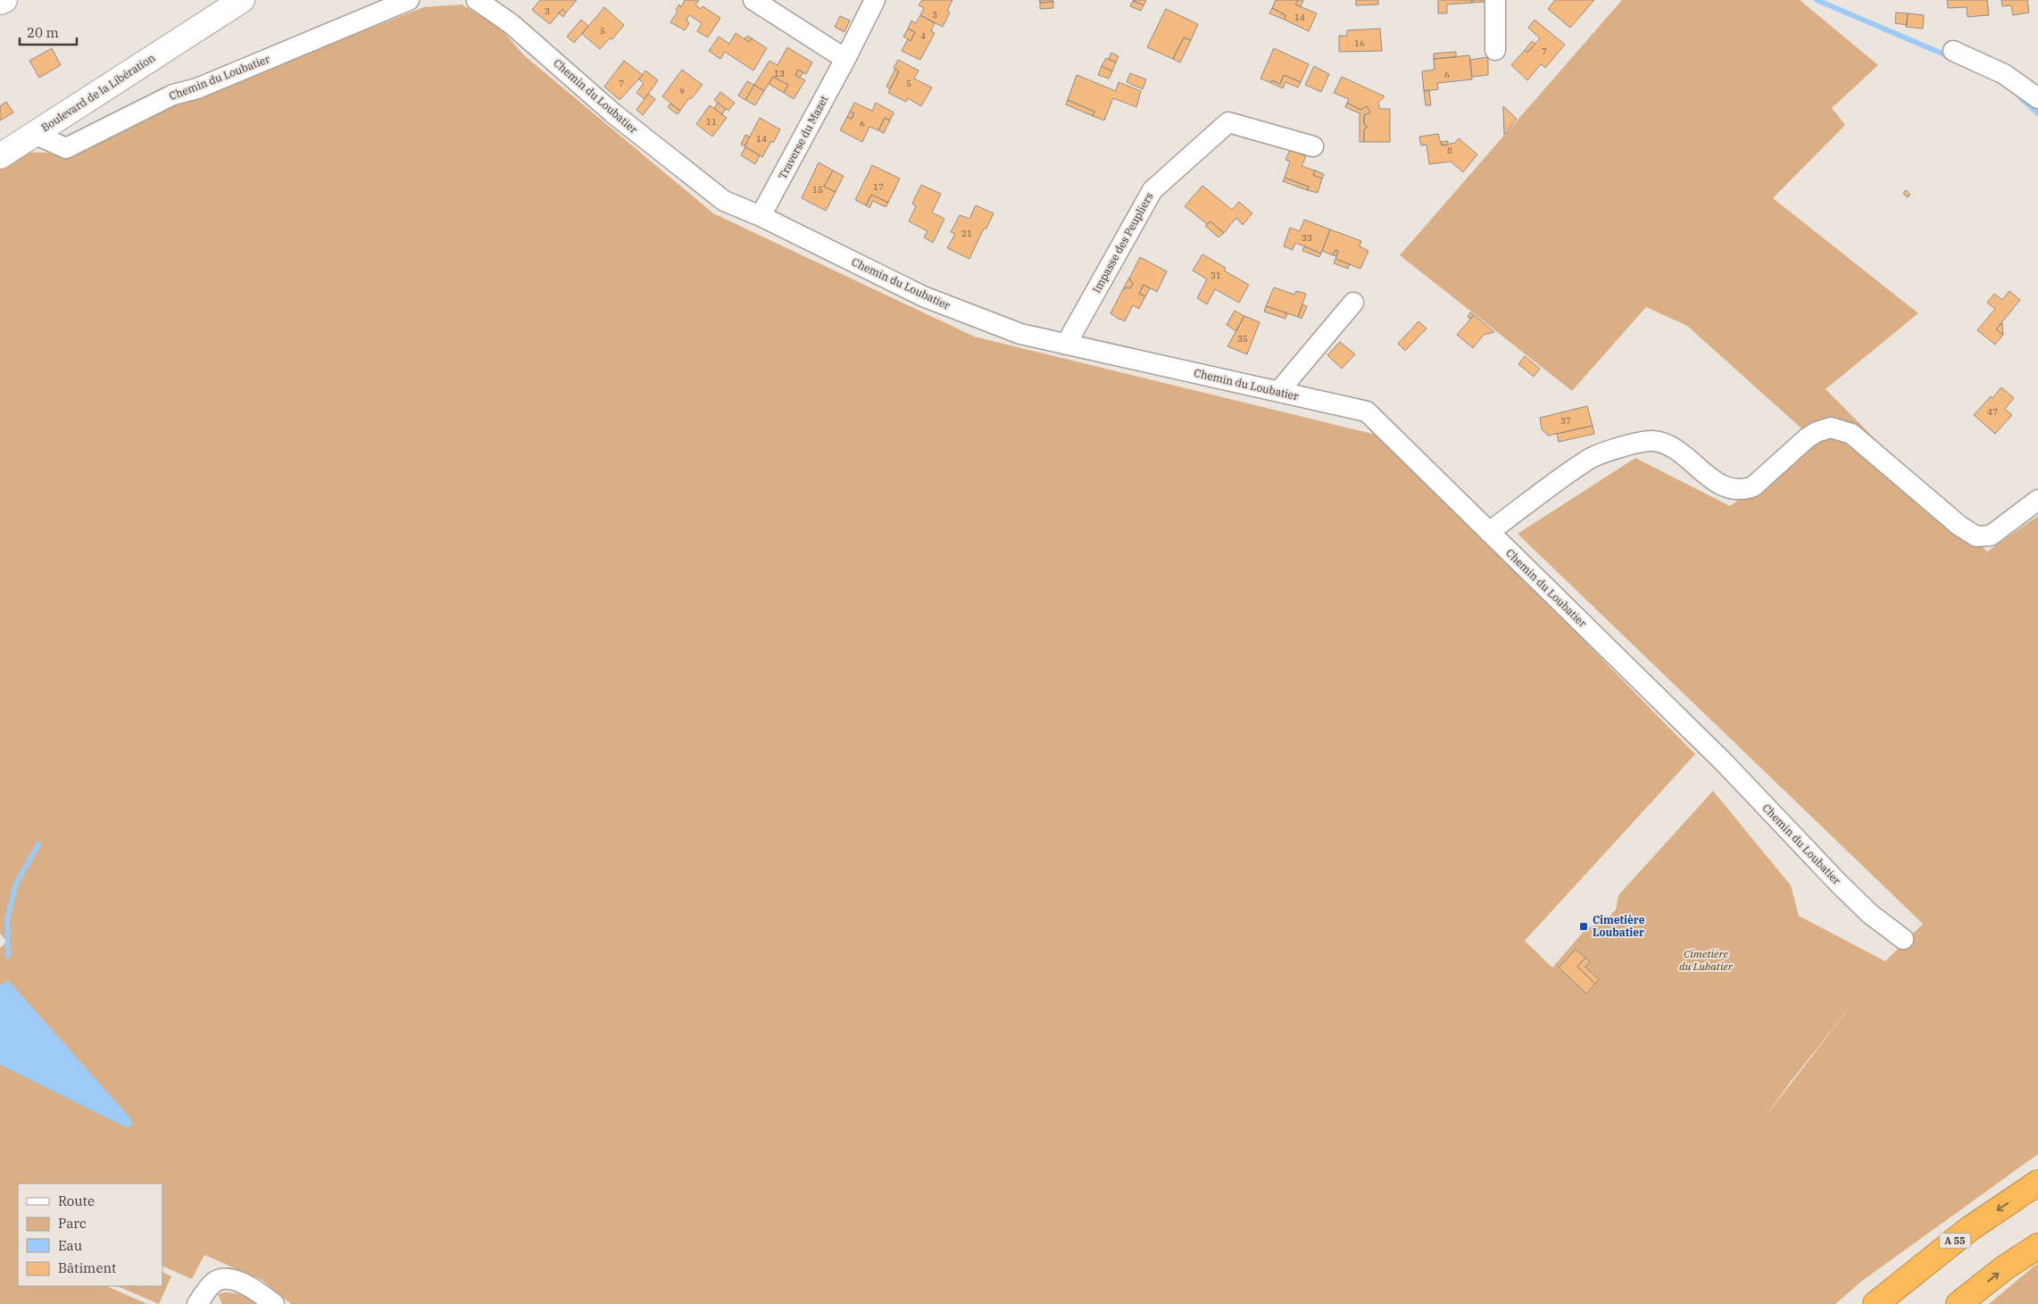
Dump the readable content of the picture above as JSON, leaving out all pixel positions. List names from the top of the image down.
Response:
{
  "streets": {
    "highway": ["A 55"],
    "street": [
      "Chemin du Loubatier",
      "Boulevard de la Libération",
      "Traverse du Mazet",
      "Impasse des Peupliers"
    ]
  },
  "crossings": [
    ["Chemin du Loubatier", "Boulevard de la Libération"],
    ["Chemin du Loubatier", "Traverse du Mazet"],
    ["Chemin du Loubatier", "Impasse des Peupliers"]
  ],
  "parks": ["Cimetière du Lubatier"],
  "places": {
    "transit": ["Cimetière Loubatier"]
  },
  "house_numbers": [
    "3",
    "3",
    "14",
    "5",
    "4",
    "16",
    "7",
    "13",
    "6",
    "7",
    "5",
    "9",
    "11",
    "6",
    "14",
    "8",
    "17",
    "15",
    "21",
    "33",
    "31",
    "35",
    "47",
    "37"
  ],
  "legend": [
    "Route",
    "Parc",
    "Eau",
    "Bâtiment"
  ],
  "scale_bar": "20 m"
}
